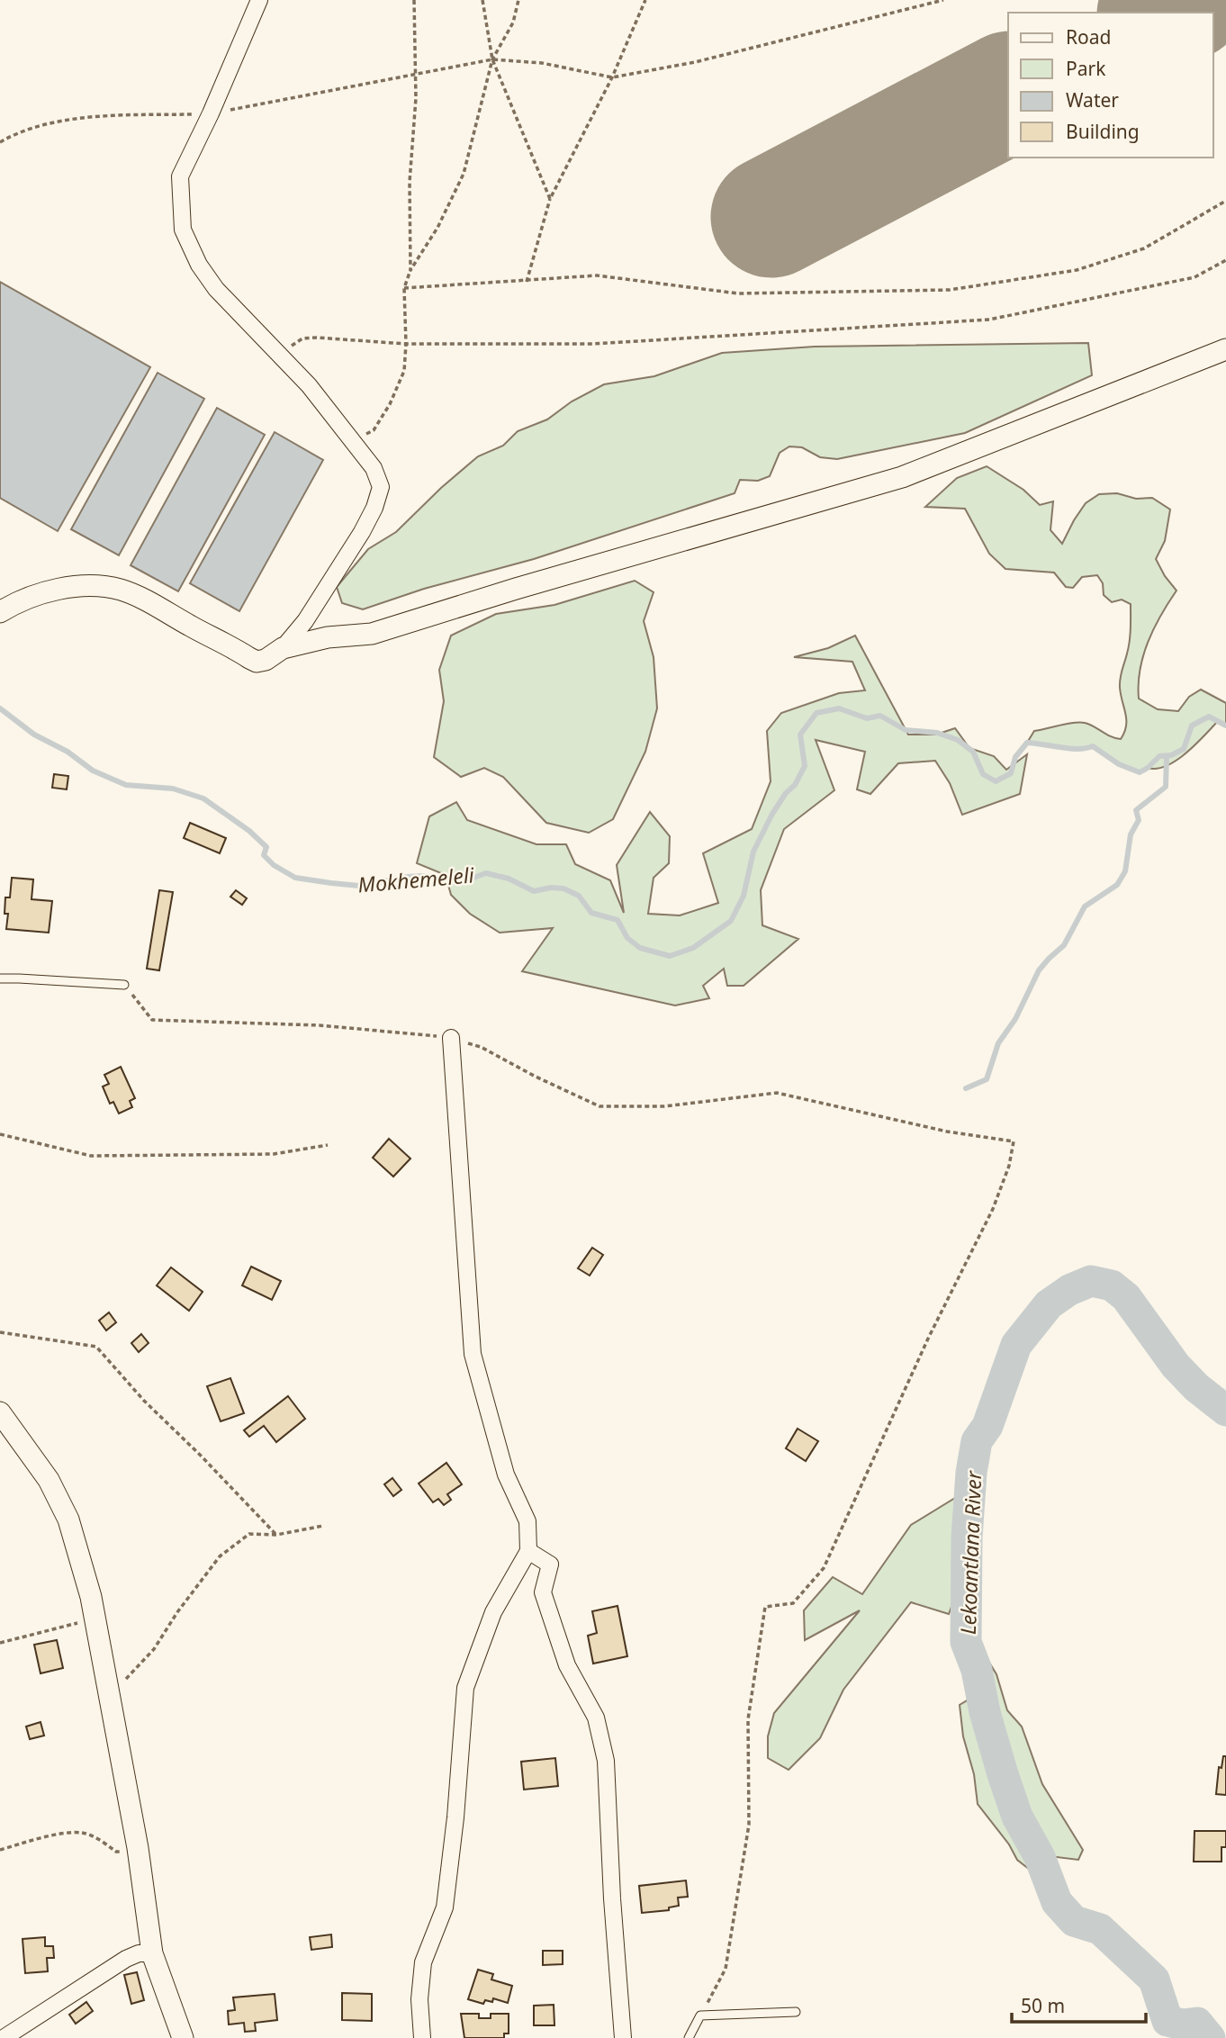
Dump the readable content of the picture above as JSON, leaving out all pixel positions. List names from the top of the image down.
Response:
{
  "water": ["Mokhemeleli", "Lekoantlana River"],
  "legend": [
    "Road",
    "Park",
    "Water",
    "Building"
  ],
  "scale_bar": "50 m"
}
